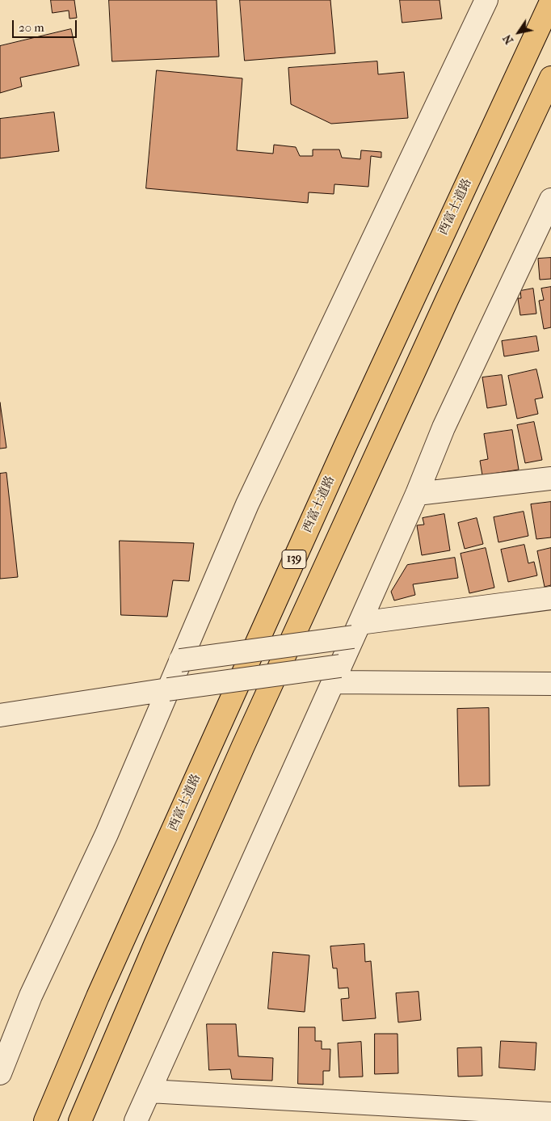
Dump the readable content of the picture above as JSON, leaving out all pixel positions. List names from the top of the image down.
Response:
{
  "streets": {
    "highway": ["西富士道路", "139"]
  },
  "scale_bar": "20 m",
  "north": "bottom left"
}
